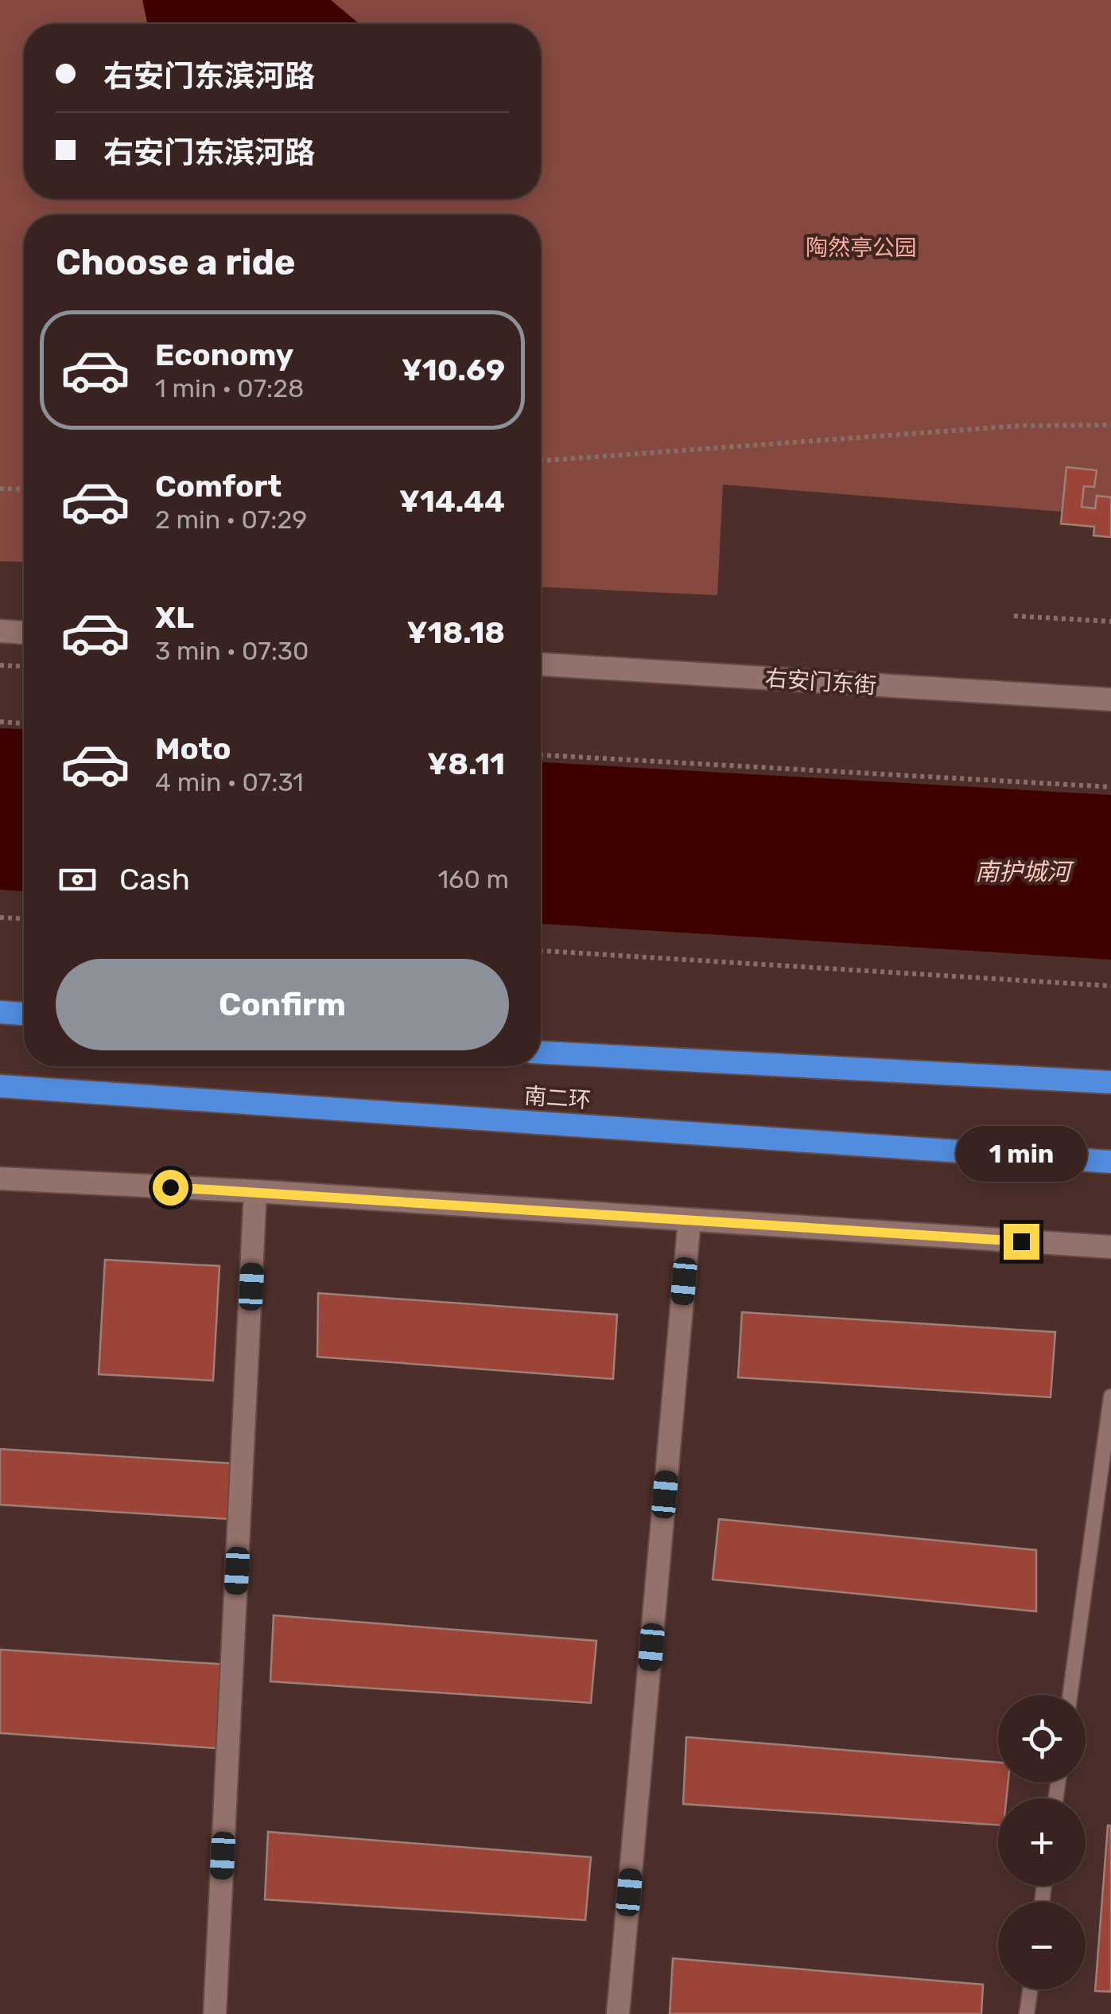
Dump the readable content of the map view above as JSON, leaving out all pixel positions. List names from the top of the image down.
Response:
{
  "streets": {
    "highway": ["南二环"],
    "street": ["右安门东街"]
  },
  "water": ["南护城河"],
  "parks": ["陶然亭公园"],
  "page": {
    "banner": ["右安门东滨河路", "右安门东滨河路"],
    "heading": "Choose a ride",
    "list": [
      {
        "name": "Economy",
        "note": "1 min · 07:28",
        "value": "¥10.69"
      },
      {
        "name": "Comfort",
        "note": "2 min · 07:29",
        "value": "¥14.44"
      },
      {
        "name": "XL",
        "note": "3 min · 07:30",
        "value": "¥18.18"
      },
      {
        "name": "Moto",
        "note": "4 min · 07:31",
        "value": "¥8.11"
      }
    ],
    "pay": ["Cash", "160 m"],
    "buttons": "Confirm",
    "bubble": "1 min",
    "map_buttons": ["+", "−"]
  }
}
